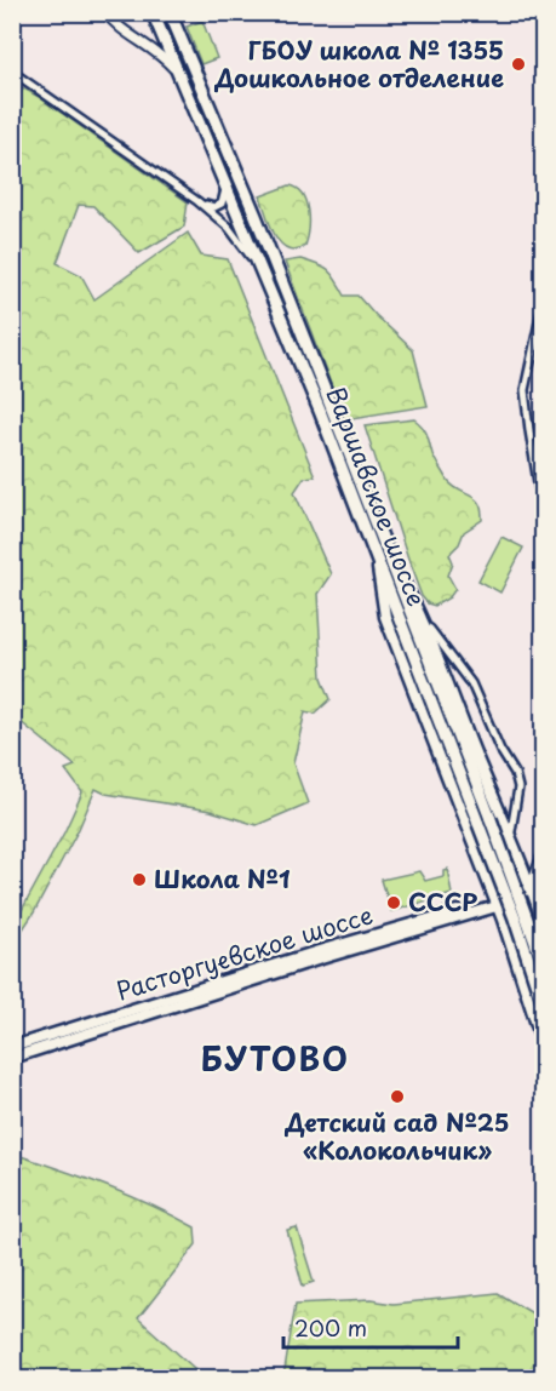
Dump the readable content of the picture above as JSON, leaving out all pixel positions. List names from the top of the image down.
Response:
{
  "streets": {
    "main road": ["Варшавское шоссе", "Расторгуевское шоссе"]
  },
  "districts": ["БУТОВО"],
  "places": [
    "ГБОУ школа № 1355 Дошкольное отделение",
    "Школа №1",
    "СССР",
    "Детский сад №25 «Колокольчик»"
  ],
  "scale_bar": "200 m"
}
